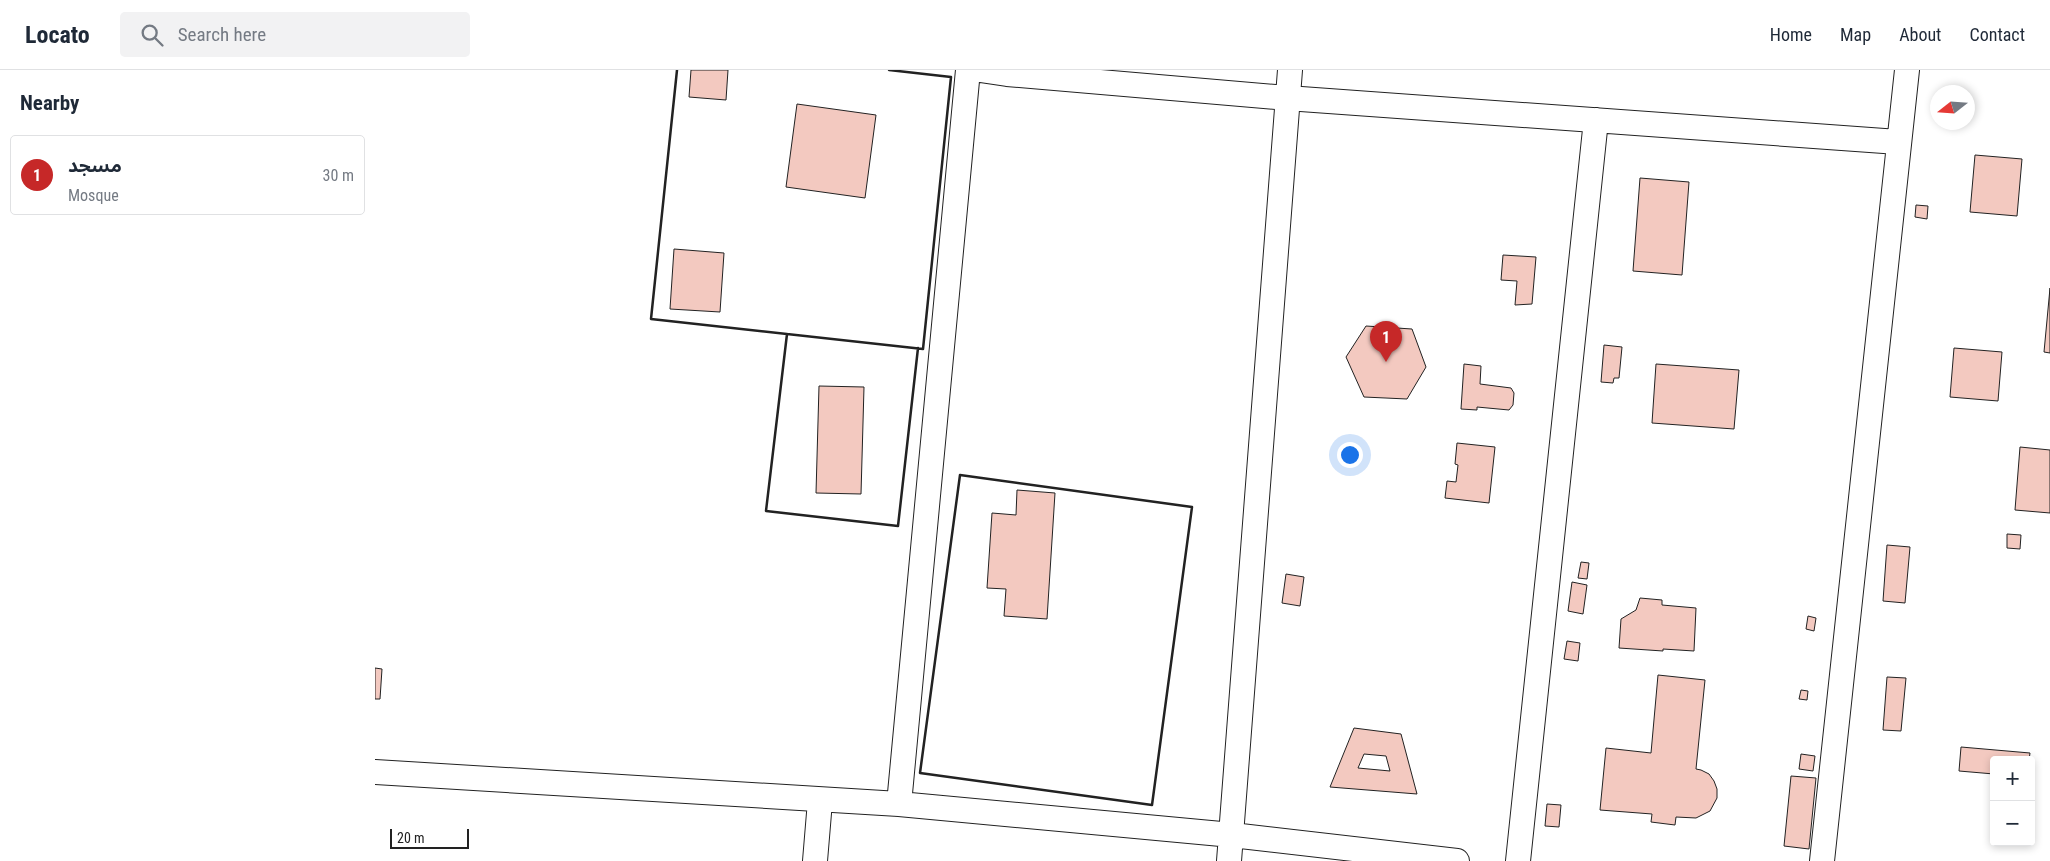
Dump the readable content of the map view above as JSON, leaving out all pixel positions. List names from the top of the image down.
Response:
{
  "scale_bar": "20 m",
  "north": "left",
  "page": {
    "header": "Locato",
    "search": "Search here",
    "nav": [
      "Home",
      "Map",
      "About",
      "Contact"
    ],
    "heading": "Nearby",
    "list": [
      {
        "mark": "1",
        "name": "مسجد",
        "note": "Mosque",
        "value": "30 m"
      }
    ],
    "pins": "1",
    "map_buttons": ["+", "−"],
    "scale": "20 m"
  }
}
